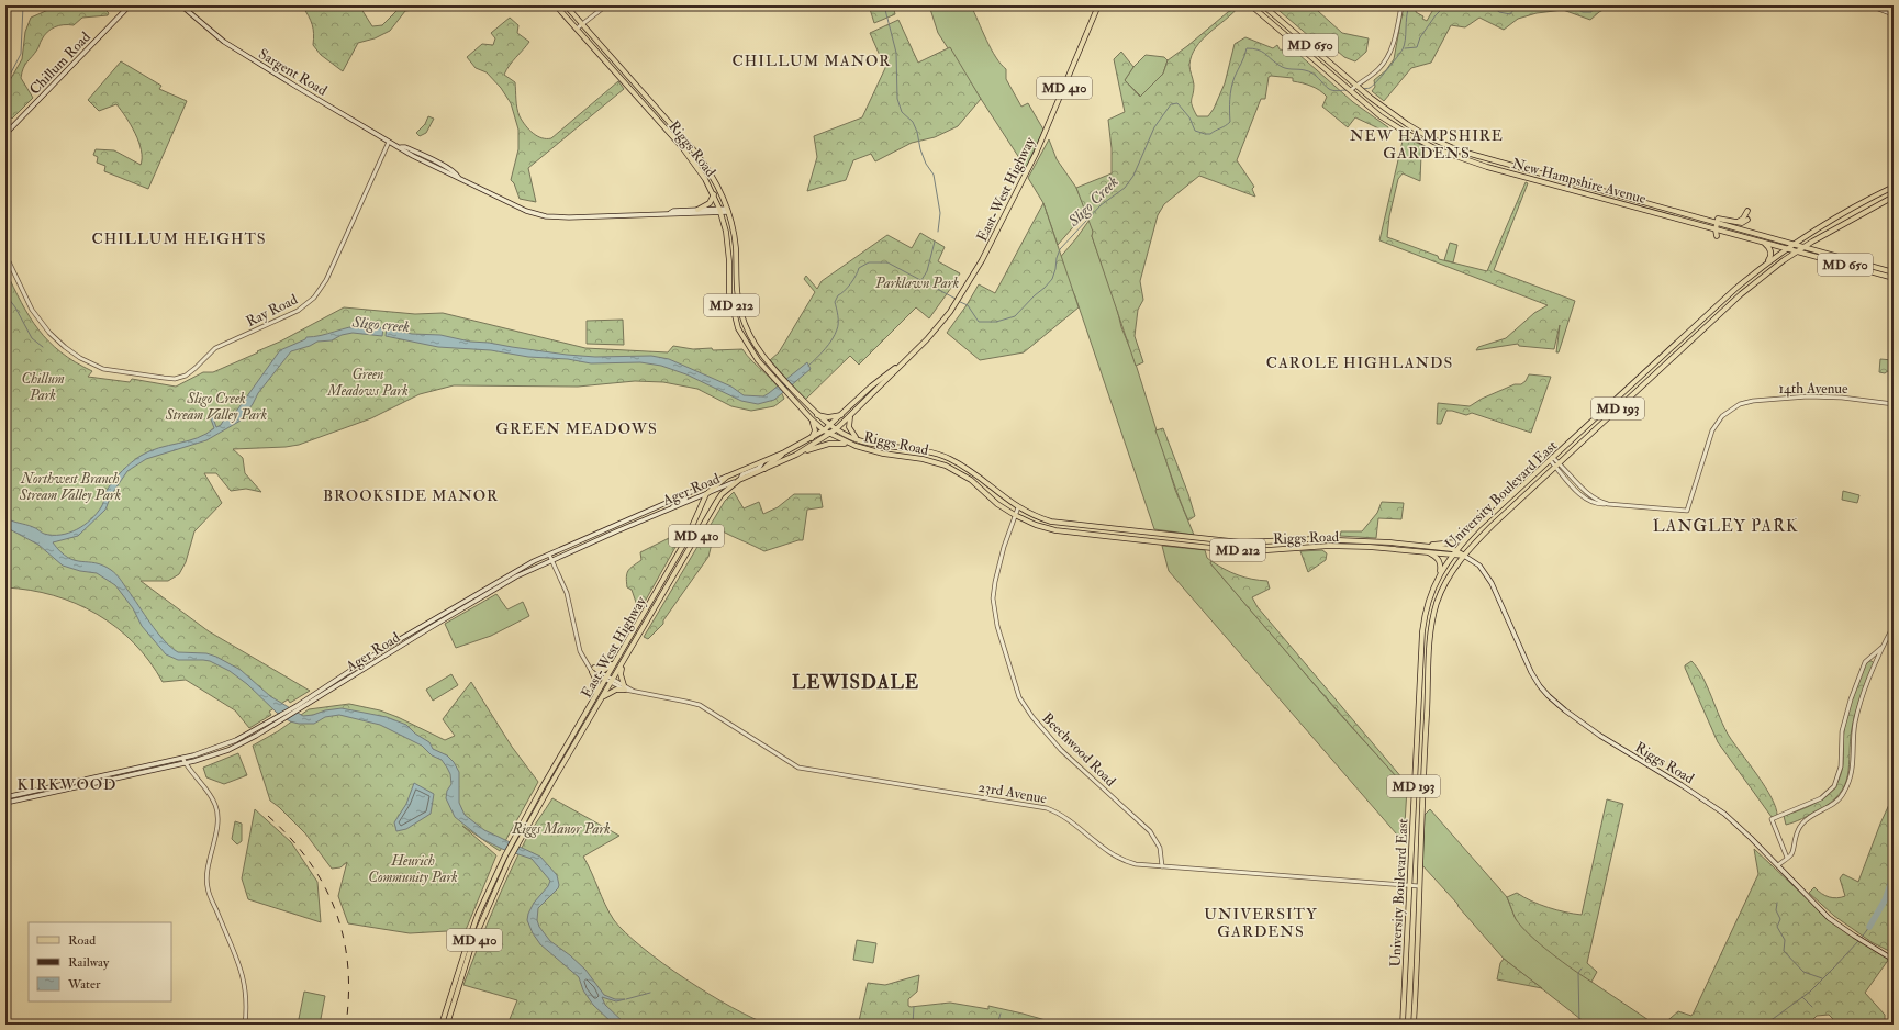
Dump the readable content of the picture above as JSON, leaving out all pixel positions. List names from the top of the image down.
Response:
{
  "streets": {
    "main road": [
      "MD 650",
      "Chillum Road",
      "Sargent Road",
      "MD 410",
      "Riggs Road",
      "New Hampshire Avenue",
      "East-West Highway",
      "MD 212",
      "MD 193",
      "Ager Road",
      "University Boulevard East"
    ],
    "street": [
      "Ray Road",
      "14th Avenue",
      "Beechwood Road",
      "23rd Avenue"
    ]
  },
  "crossings": [
    ["Sargent Road", "Riggs Road"],
    ["Sargent Road", "Ray Road"],
    ["Riggs Road", "East-West Highway"],
    ["Riggs Road", "University Boulevard East"],
    ["Riggs Road", "Beechwood Road"],
    ["New Hampshire Avenue", "University Boulevard East"],
    ["East-West Highway", "Ager Road"],
    ["East-West Highway", "23rd Avenue"],
    ["14th Avenue", "University Boulevard East"],
    ["Ager Road", "23rd Avenue"],
    ["University Boulevard East", "23rd Avenue"],
    ["Beechwood Road", "23rd Avenue"]
  ],
  "districts": [
    "CHILLUM MANOR",
    "NEW HAMPSHIRE GARDENS",
    "CHILLUM HEIGHTS",
    "CAROLE HIGHLANDS",
    "GREEN MEADOWS",
    "BROOKSIDE MANOR",
    "LANGLEY PARK",
    "LEWISDALE",
    "KIRKWOOD",
    "UNIVERSITY GARDENS"
  ],
  "water": ["Sligo Creek", "Sligo creek"],
  "parks": [
    "Parklawn Park",
    "Green Meadows Park",
    "Chillum Park",
    "Sligo Creek Stream Valley Park",
    "Northwest Branch Stream Valley Park",
    "Riggs Manor Park",
    "Heurich Community Park"
  ],
  "legend": ["Road", "Railway", "Water"]
}
